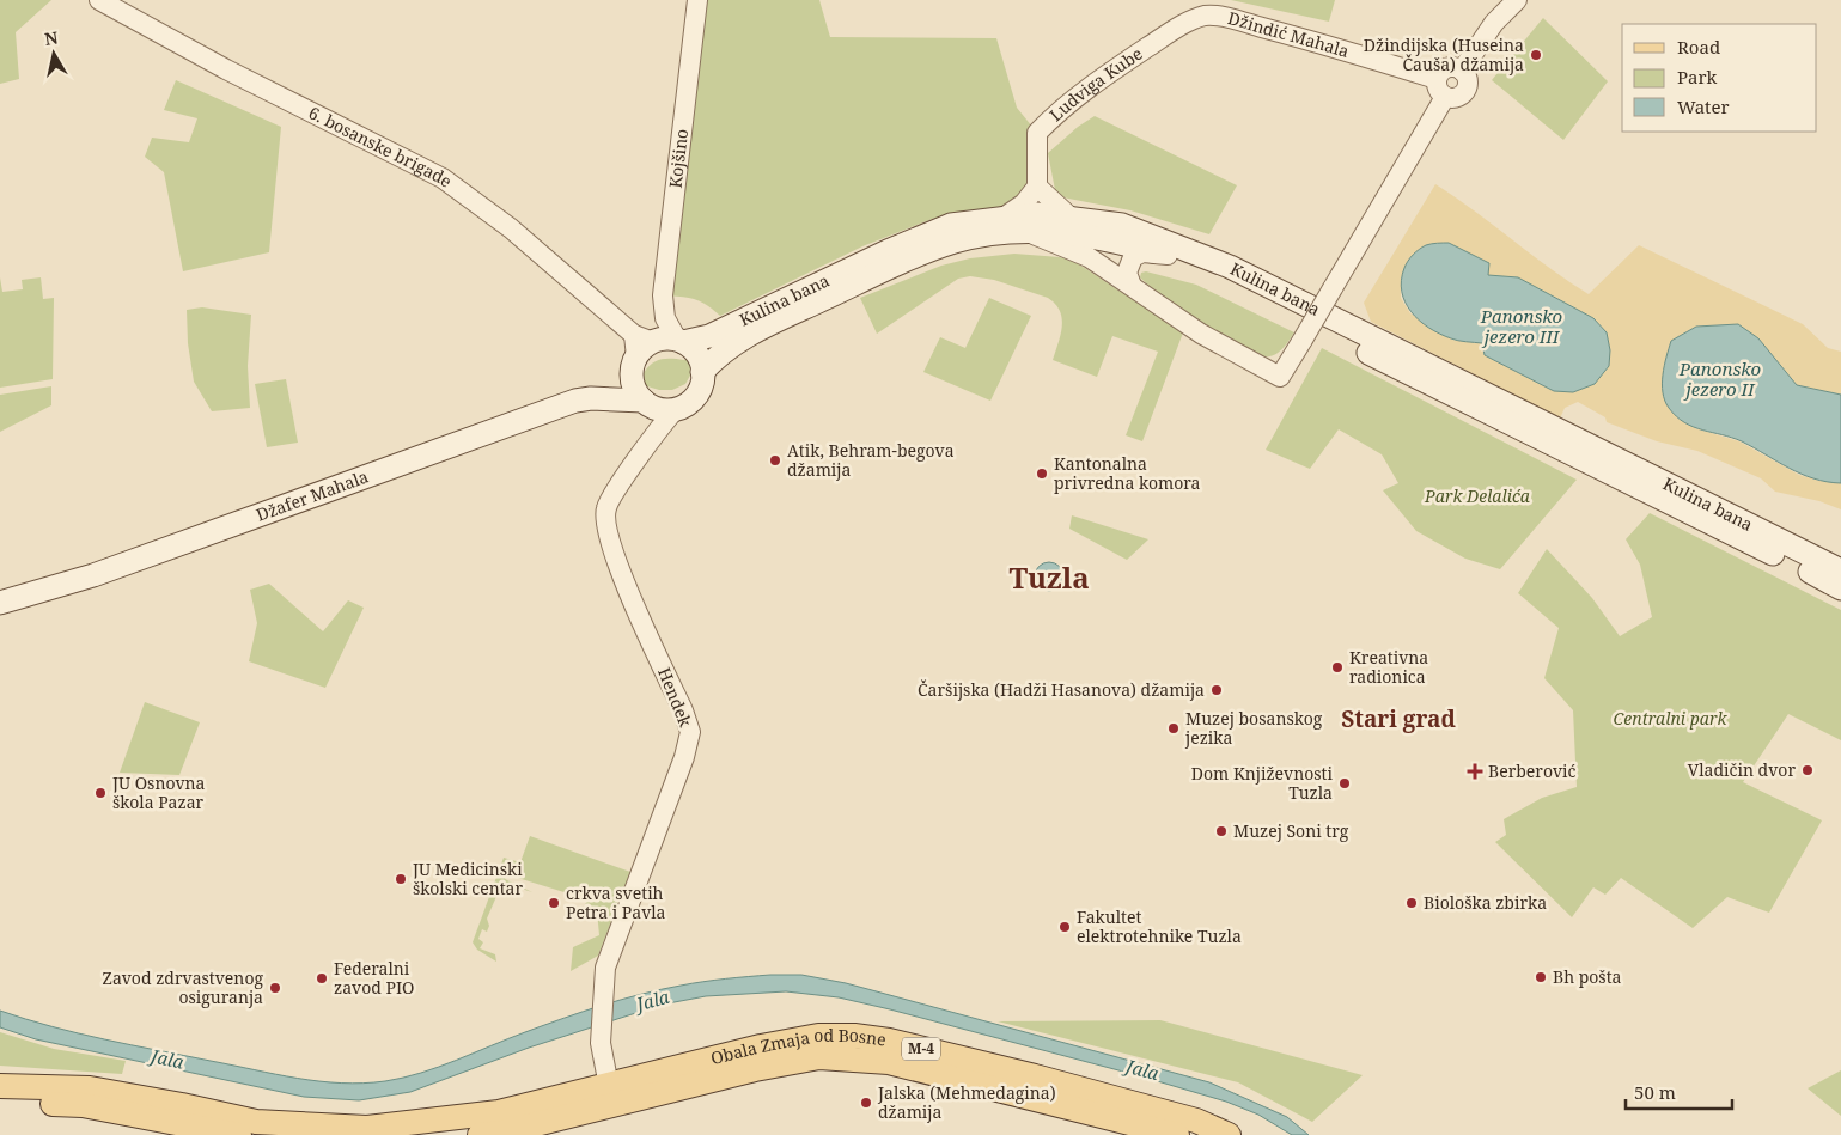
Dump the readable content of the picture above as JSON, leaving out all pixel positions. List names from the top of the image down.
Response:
{
  "streets": {
    "main road": [
      "Kulina bana",
      "Džafer Mahala",
      "M-4",
      "Obala Zmaja od Bosne"
    ],
    "street": [
      "Džindić Mahala",
      "Ludviga Kube",
      "6. bosanske brigade",
      "Kojšino",
      "Hendek"
    ]
  },
  "crossings": [
    ["Džindić Mahala", "Ludviga Kube"],
    ["6. bosanske brigade", "Kojšino"],
    ["6. bosanske brigade", "Kulina bana"],
    ["6. bosanske brigade", "Džafer Mahala"],
    ["6. bosanske brigade", "Hendek"],
    ["Kojšino", "Kulina bana"],
    ["Kojšino", "Džafer Mahala"],
    ["Kojšino", "Hendek"],
    ["Kulina bana", "Džafer Mahala"],
    ["Kulina bana", "Hendek"],
    ["Džafer Mahala", "Hendek"],
    ["Hendek", "Obala Zmaja od Bosne"],
    ["M-4", "Obala Zmaja od Bosne"]
  ],
  "districts": ["Tuzla", "Stari grad"],
  "water": ["Panonsko jezero III", "Panonsko jezero II", "Jala"],
  "parks": ["Park Delalića", "Centralni park"],
  "places": {
    "other": [
      "Džindijska (Huseina Čauša) džamija",
      "Atik, Behram-begova džamija",
      "Kantonalna privredna komora",
      "Kreativna radionica",
      "Čaršijska (Hadži Hasanova) džamija",
      "Muzej bosanskog jezika",
      "Vladičin dvor",
      "Dom Književnosti Tuzla",
      "JU Osnovna škola Pazar",
      "Muzej Soni trg",
      "JU Medicinski školski centar",
      "crkva svetih Petra i Pavla",
      "Biološka zbirka",
      "Fakultet elektrotehnike Tuzla",
      "Bh pošta",
      "Federalni zavod PIO",
      "Zavod zdrvastvenog osiguranja",
      "Jalska (Mehmedagina) džamija"
    ],
    "health": ["Berberović"]
  },
  "legend": ["Road", "Park", "Water"],
  "scale_bar": "50 m",
  "north": "top"
}
